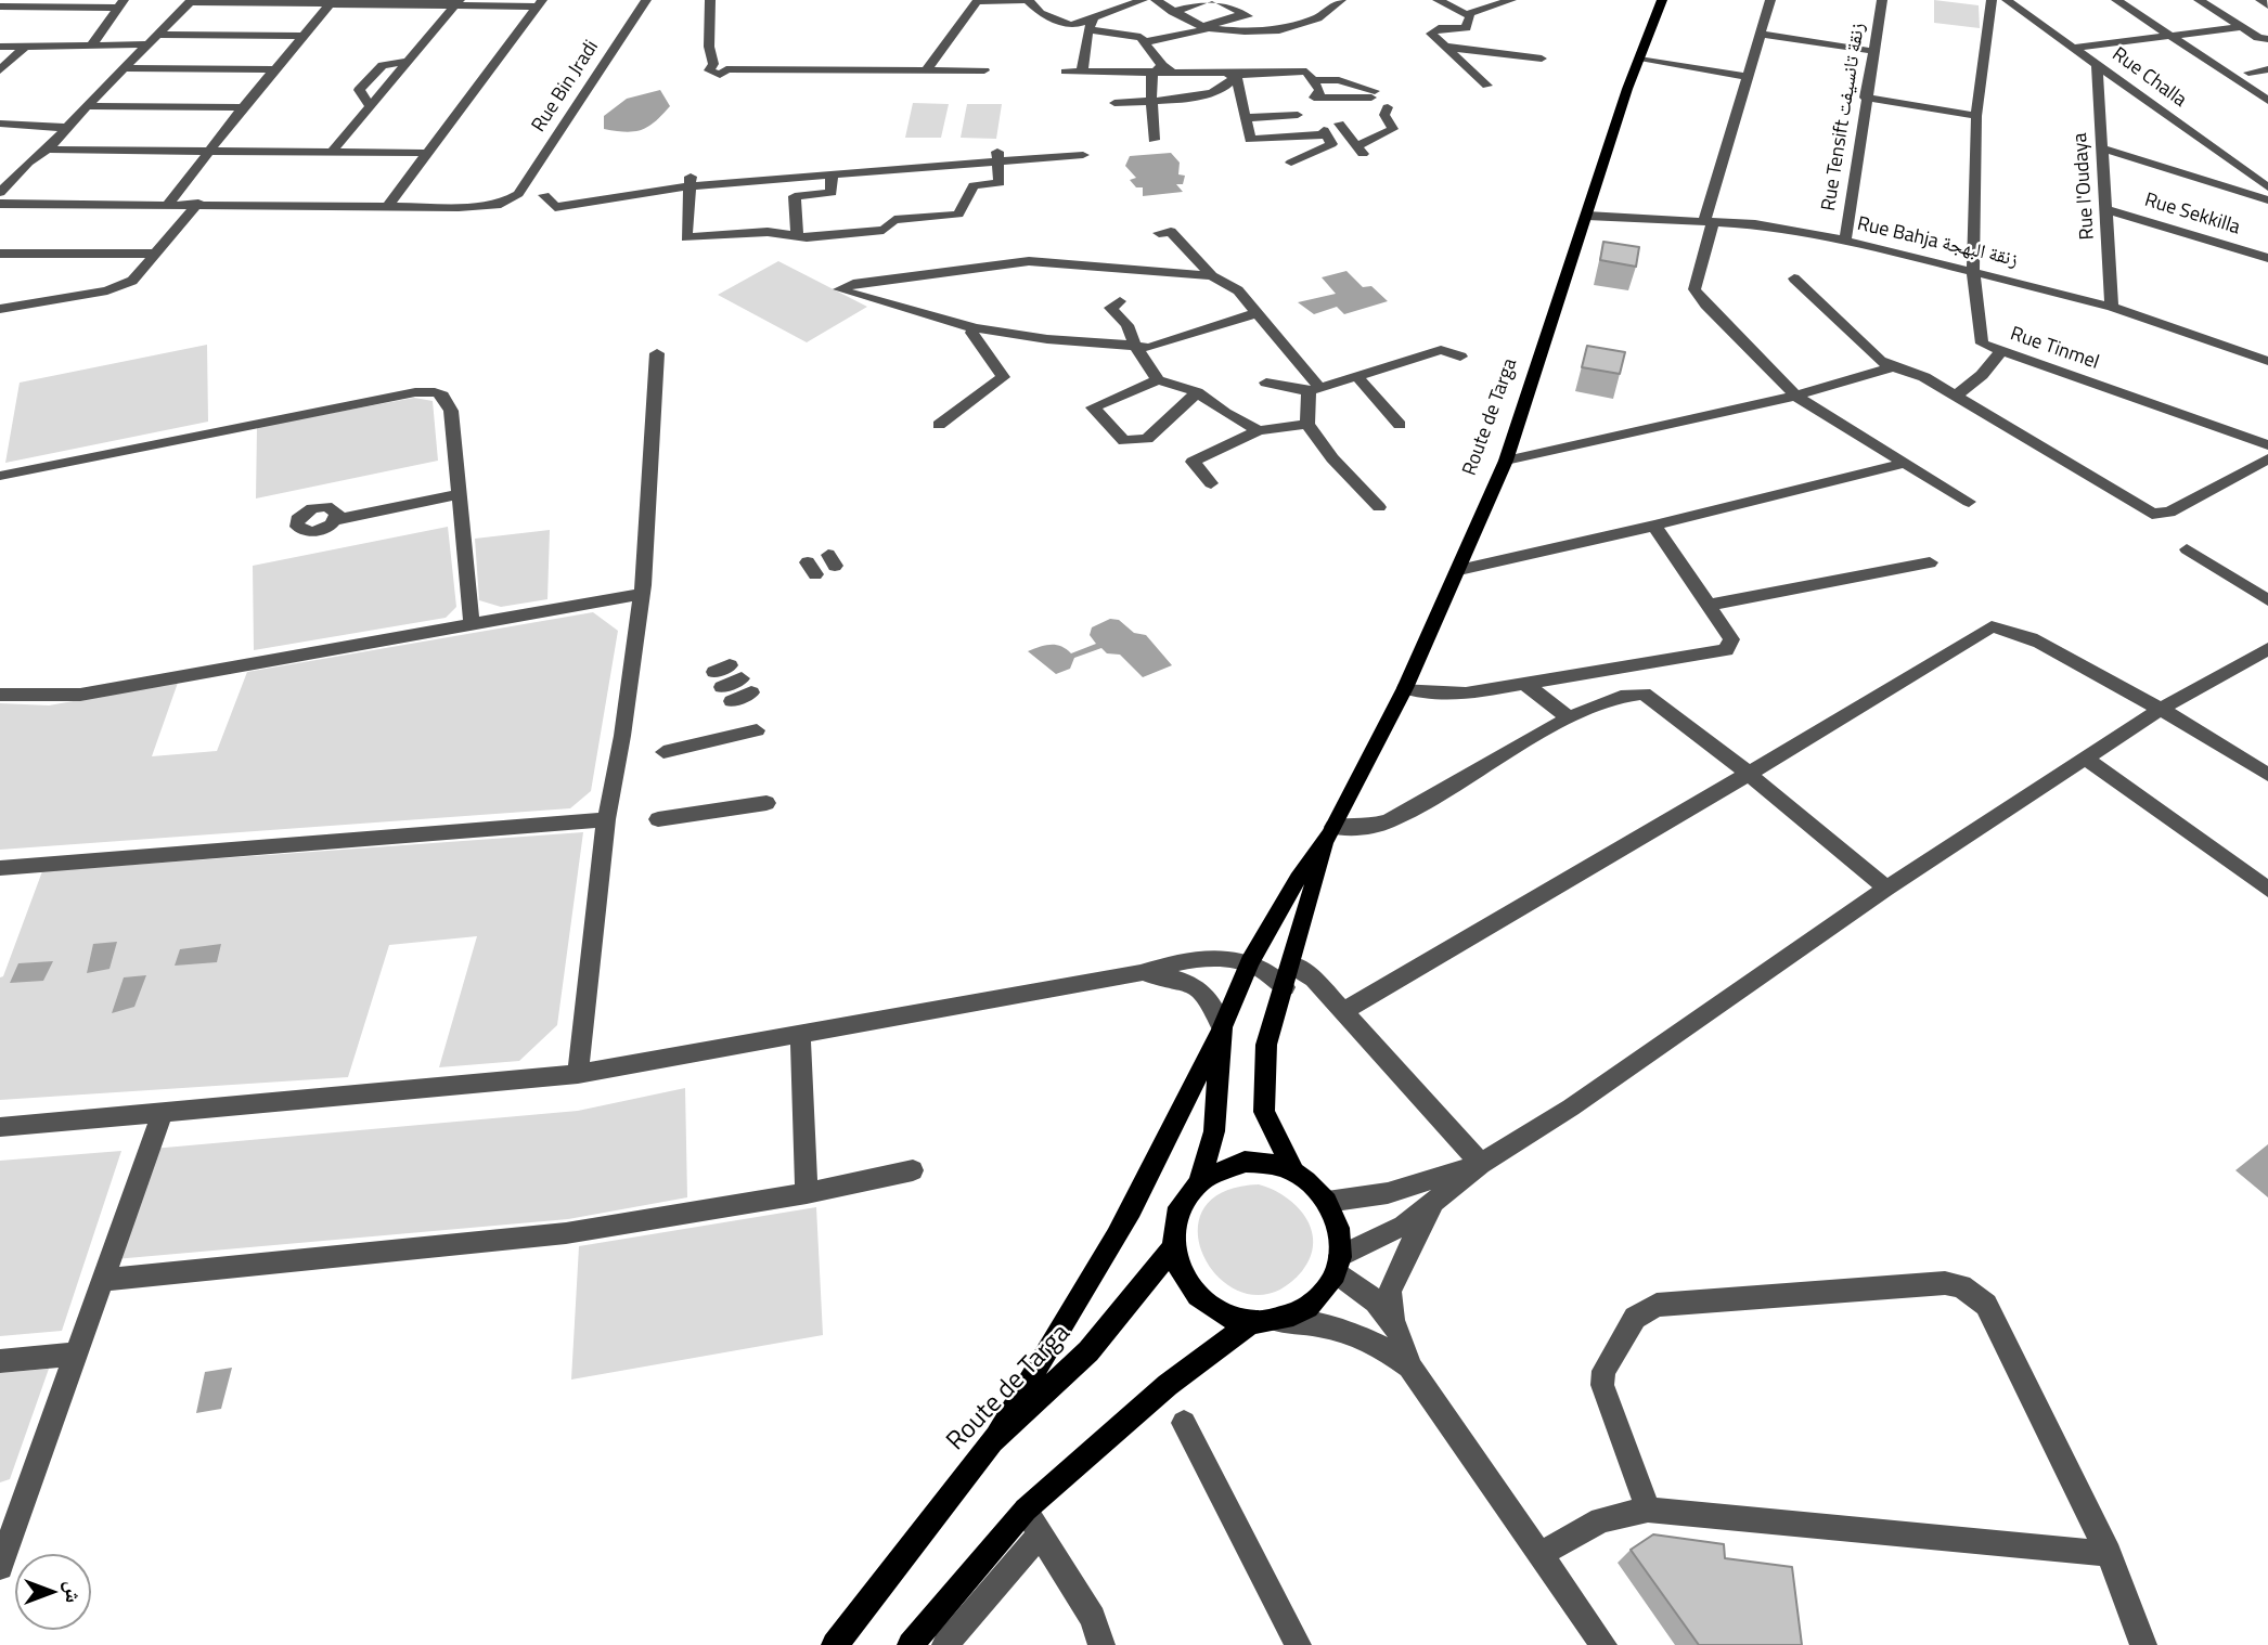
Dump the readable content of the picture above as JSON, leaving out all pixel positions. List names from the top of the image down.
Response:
{
  "streets": {
    "main road": ["Route de Targa"],
    "street": [
      "Rue Challa",
      "Rue Bin Jradi",
      "Rue Tensift زنقة تانسيفت",
      "Rue l'Oudaya",
      "Rue Sekkilla",
      "Rue Bahja زنقة البهجة",
      "Rue Tinmel"
    ]
  },
  "crossings": [
    ["Rue Challa", "Rue l'Oudaya"],
    ["Rue Tensift زنقة تانسيفت", "Rue Bahja زنقة البهجة"],
    ["Rue l'Oudaya", "Rue Sekkilla"],
    ["Rue l'Oudaya", "Rue Bahja زنقة البهجة"],
    ["Rue Bahja زنقة البهجة", "Rue Tinmel"],
    ["Rue Bahja زنقة البهجة", "Route de Targa"]
  ],
  "north": "right"
}
